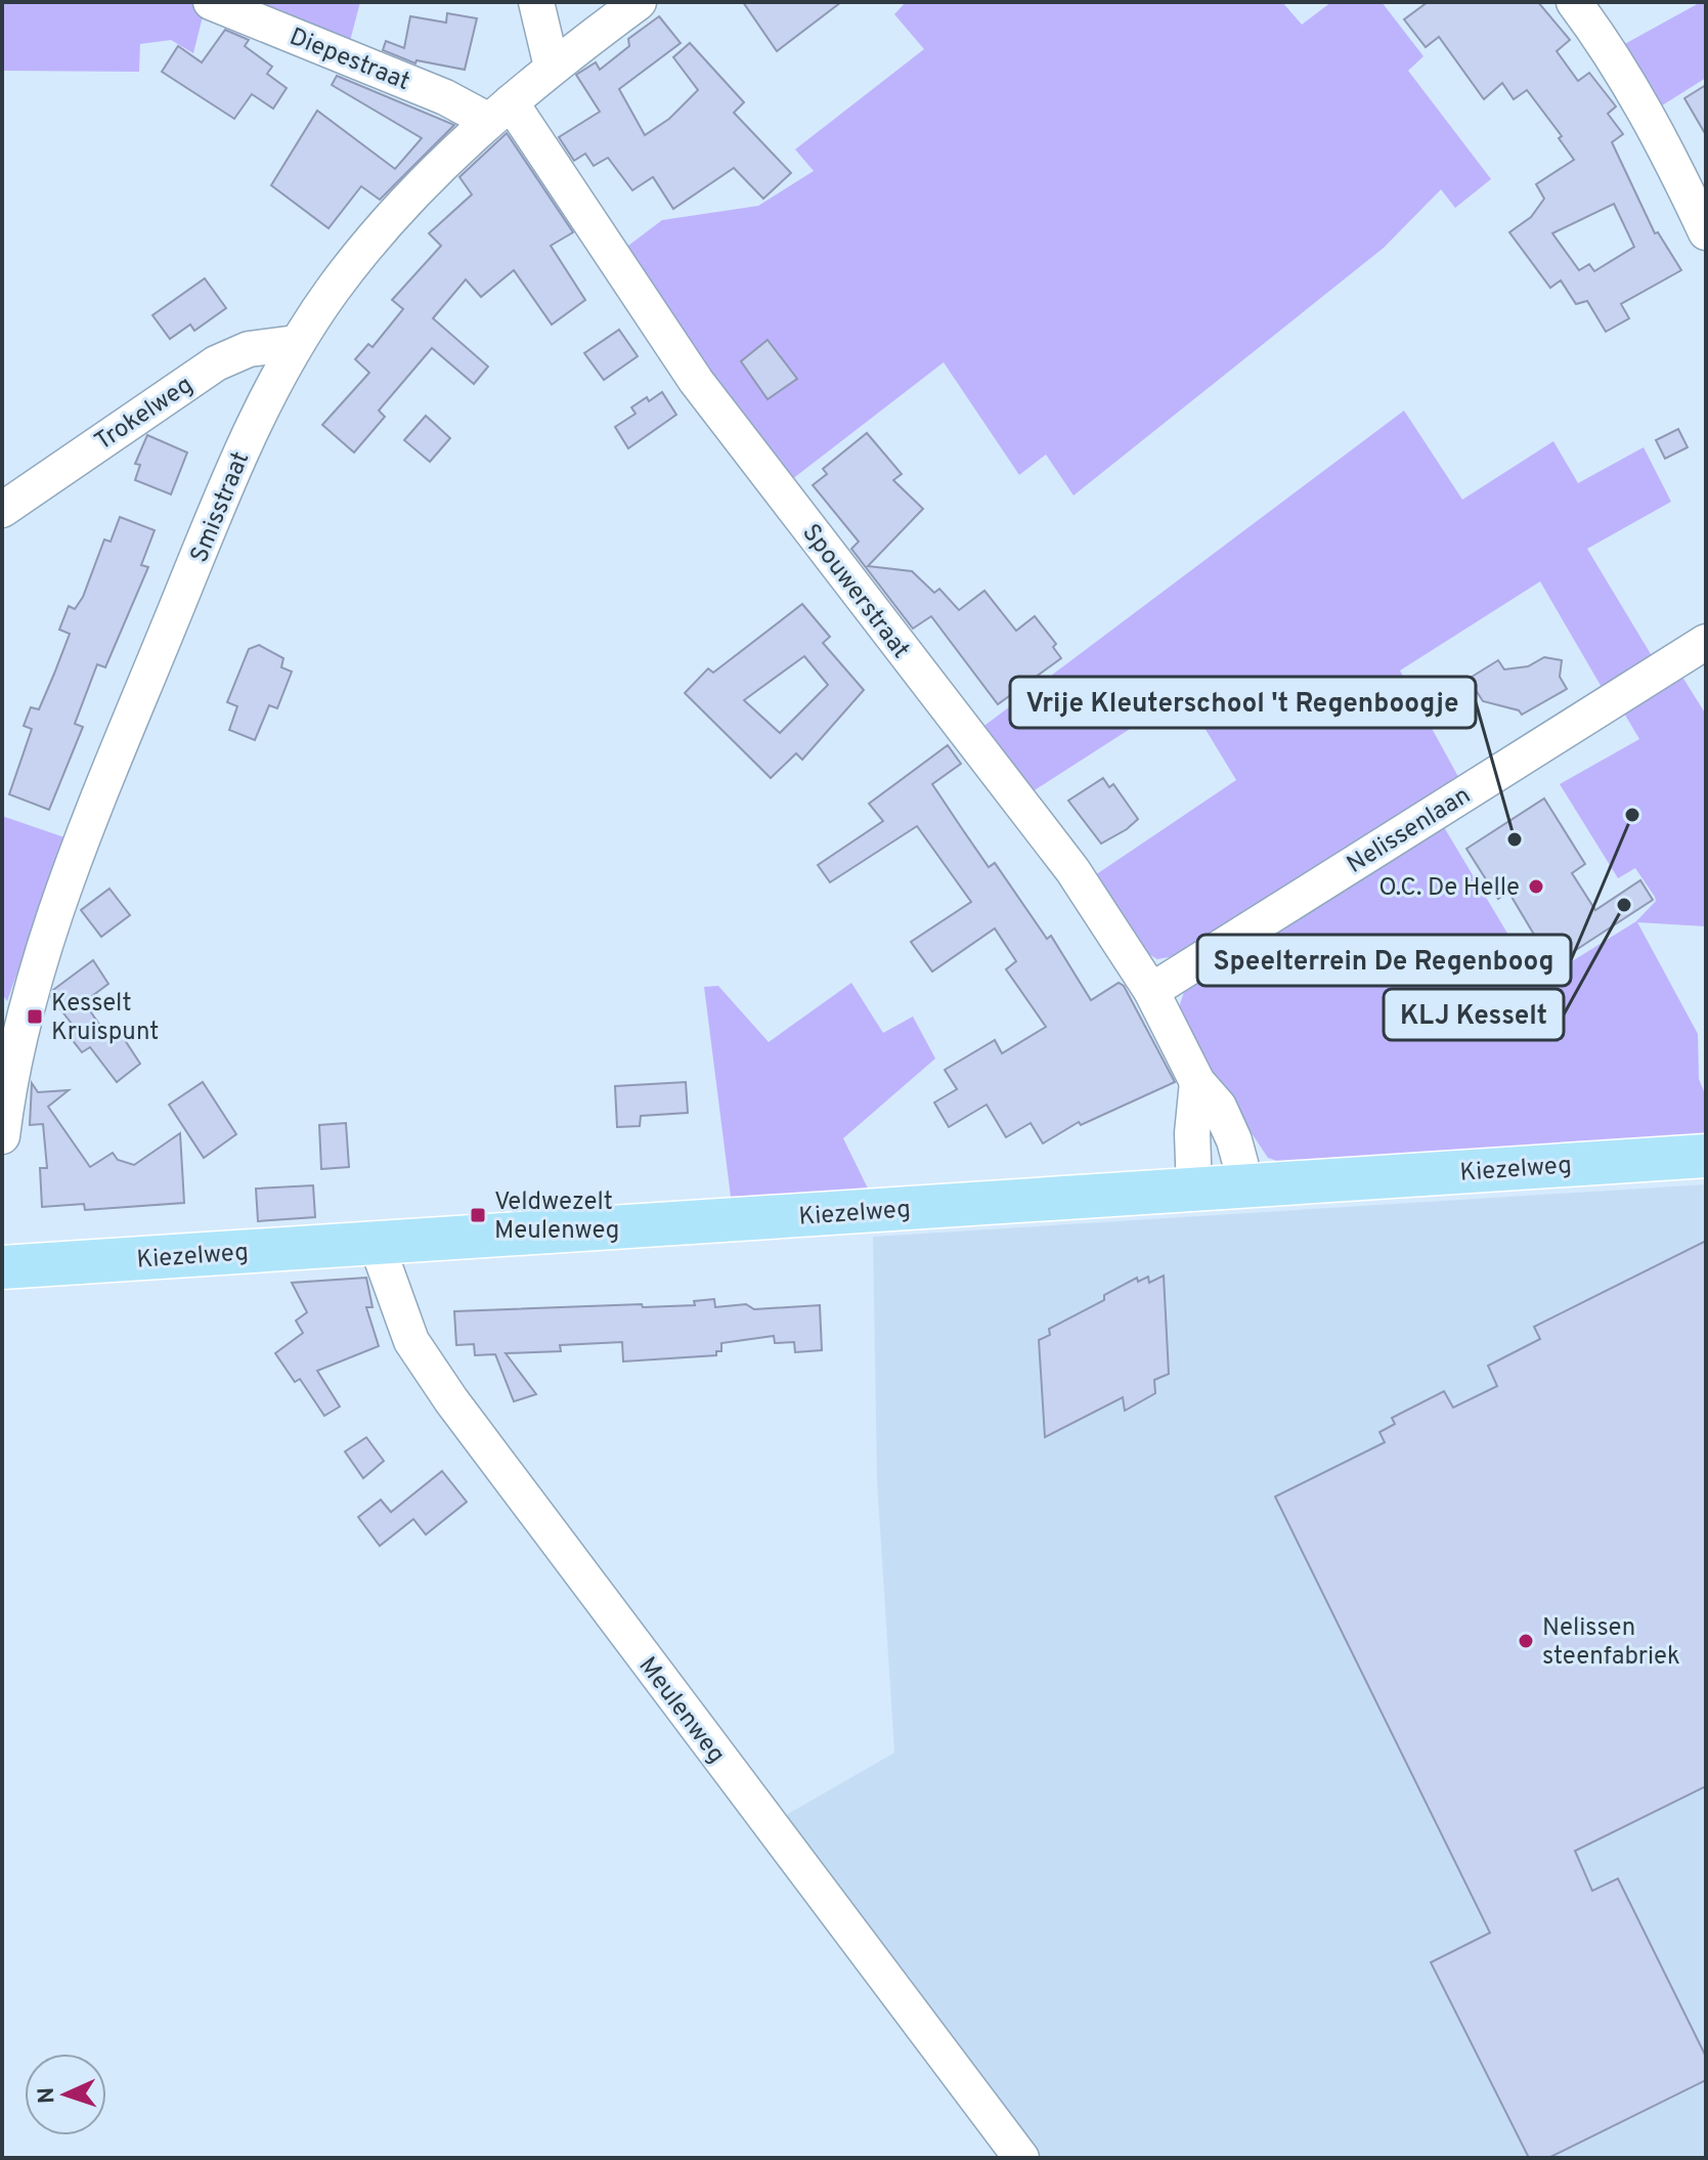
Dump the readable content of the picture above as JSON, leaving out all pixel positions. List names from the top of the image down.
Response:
{
  "streets": {
    "main road": ["Kiezelweg"],
    "street": [
      "Diepestraat",
      "Trokelweg",
      "Smisstraat",
      "Spouwerstraat",
      "Nelissenlaan",
      "Meulenweg"
    ]
  },
  "crossings": [
    ["Diepestraat", "Smisstraat"],
    ["Diepestraat", "Spouwerstraat"],
    ["Trokelweg", "Smisstraat"],
    ["Smisstraat", "Spouwerstraat"],
    ["Spouwerstraat", "Nelissenlaan"],
    ["Spouwerstraat", "Kiezelweg"],
    ["Kiezelweg", "Meulenweg"]
  ],
  "places": {
    "other": [
      "Speelterrein De Regenboog",
      "Vrije Kleuterschool 't Regenboogje",
      "O.C. De Helle",
      "KLJ Kesselt",
      "Nelissen steenfabriek"
    ],
    "transit": ["Kesselt Kruispunt", "Veldwezelt Meulenweg"]
  },
  "north": "left"
}
